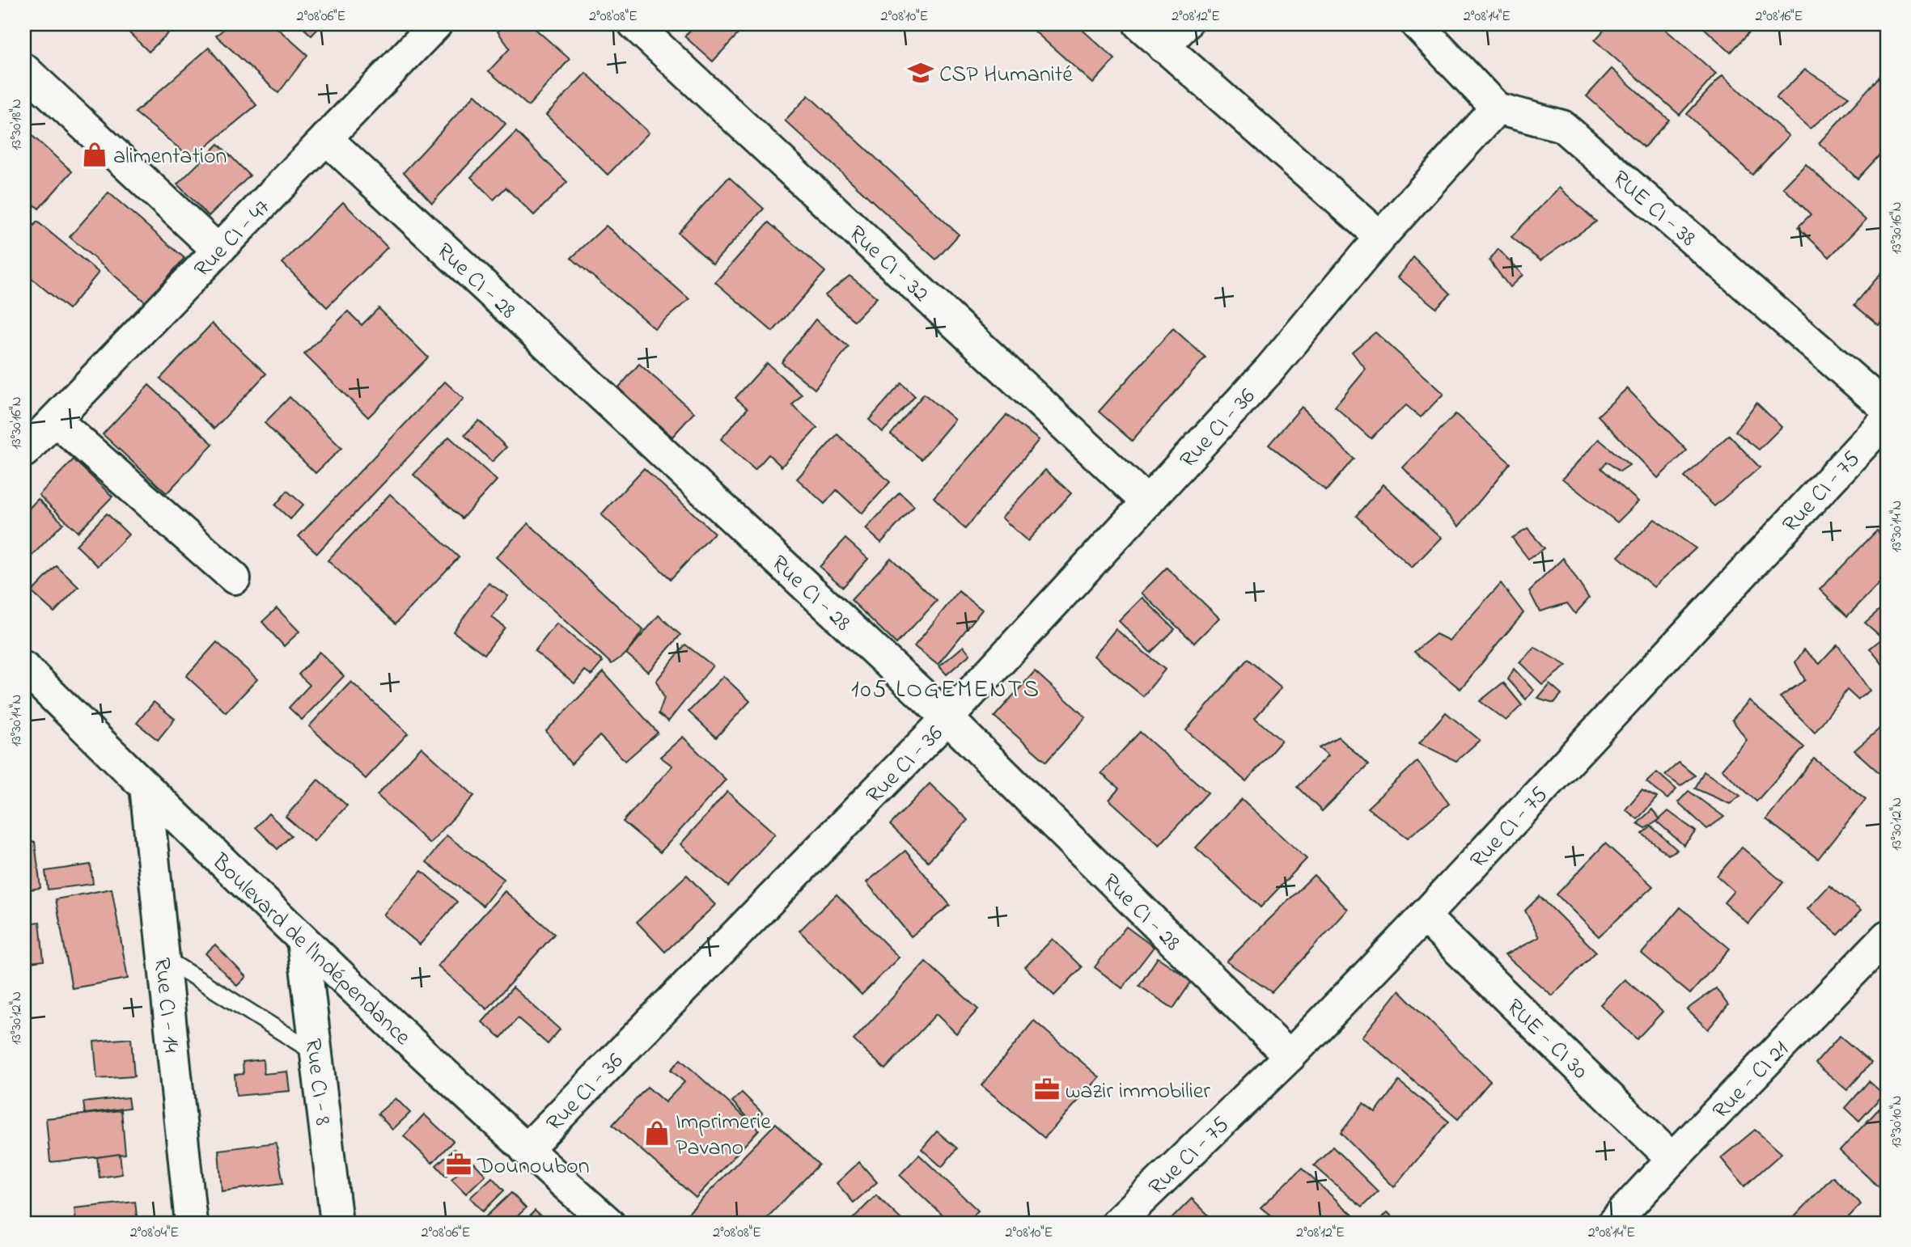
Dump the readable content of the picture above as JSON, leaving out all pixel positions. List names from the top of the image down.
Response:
{
  "streets": {
    "street": [
      "RUE CI - 38",
      "Rue CI - 47",
      "Rue CI - 32",
      "Rue CI - 28",
      "Rue CI - 36",
      "Rue CI - 75",
      "Boulevard de l'Indépendance",
      "Rue CI - 14",
      "RUE - CI 30",
      "Rue - CI 21",
      "Rue CI - 8"
    ]
  },
  "crossings": [
    ["RUE CI - 38", "Rue CI - 36"],
    ["Rue CI - 47", "Rue CI - 28"],
    ["Rue CI - 32", "Rue CI - 36"],
    ["Rue CI - 28", "Rue CI - 36"],
    ["Rue CI - 28", "Rue CI - 75"],
    ["Rue CI - 36", "Boulevard de l'Indépendance"],
    ["Rue CI - 75", "RUE - CI 30"],
    ["Boulevard de l'Indépendance", "Rue CI - 14"],
    ["Boulevard de l'Indépendance", "Rue CI - 8"],
    ["RUE - CI 30", "Rue - CI 21"]
  ],
  "districts": ["105 LOGEMENTS"],
  "places": {
    "school or university": ["CSP Humanité"],
    "shop": ["alimentation", "Imprimerie Pavano"],
    "office": ["wazir immobilier", "Dounoubon"]
  },
  "coordinates": [
    "2°08'06\"E",
    "2°08'08\"E",
    "2°08'10\"E",
    "2°08'12\"E",
    "2°08'14\"E",
    "2°08'16\"E",
    "13°30'18\"N",
    "13°30'16\"N",
    "13°30'14\"N",
    "13°30'12\"N",
    "13°30'10\"N",
    "2°08'04\"E"
  ]
}
